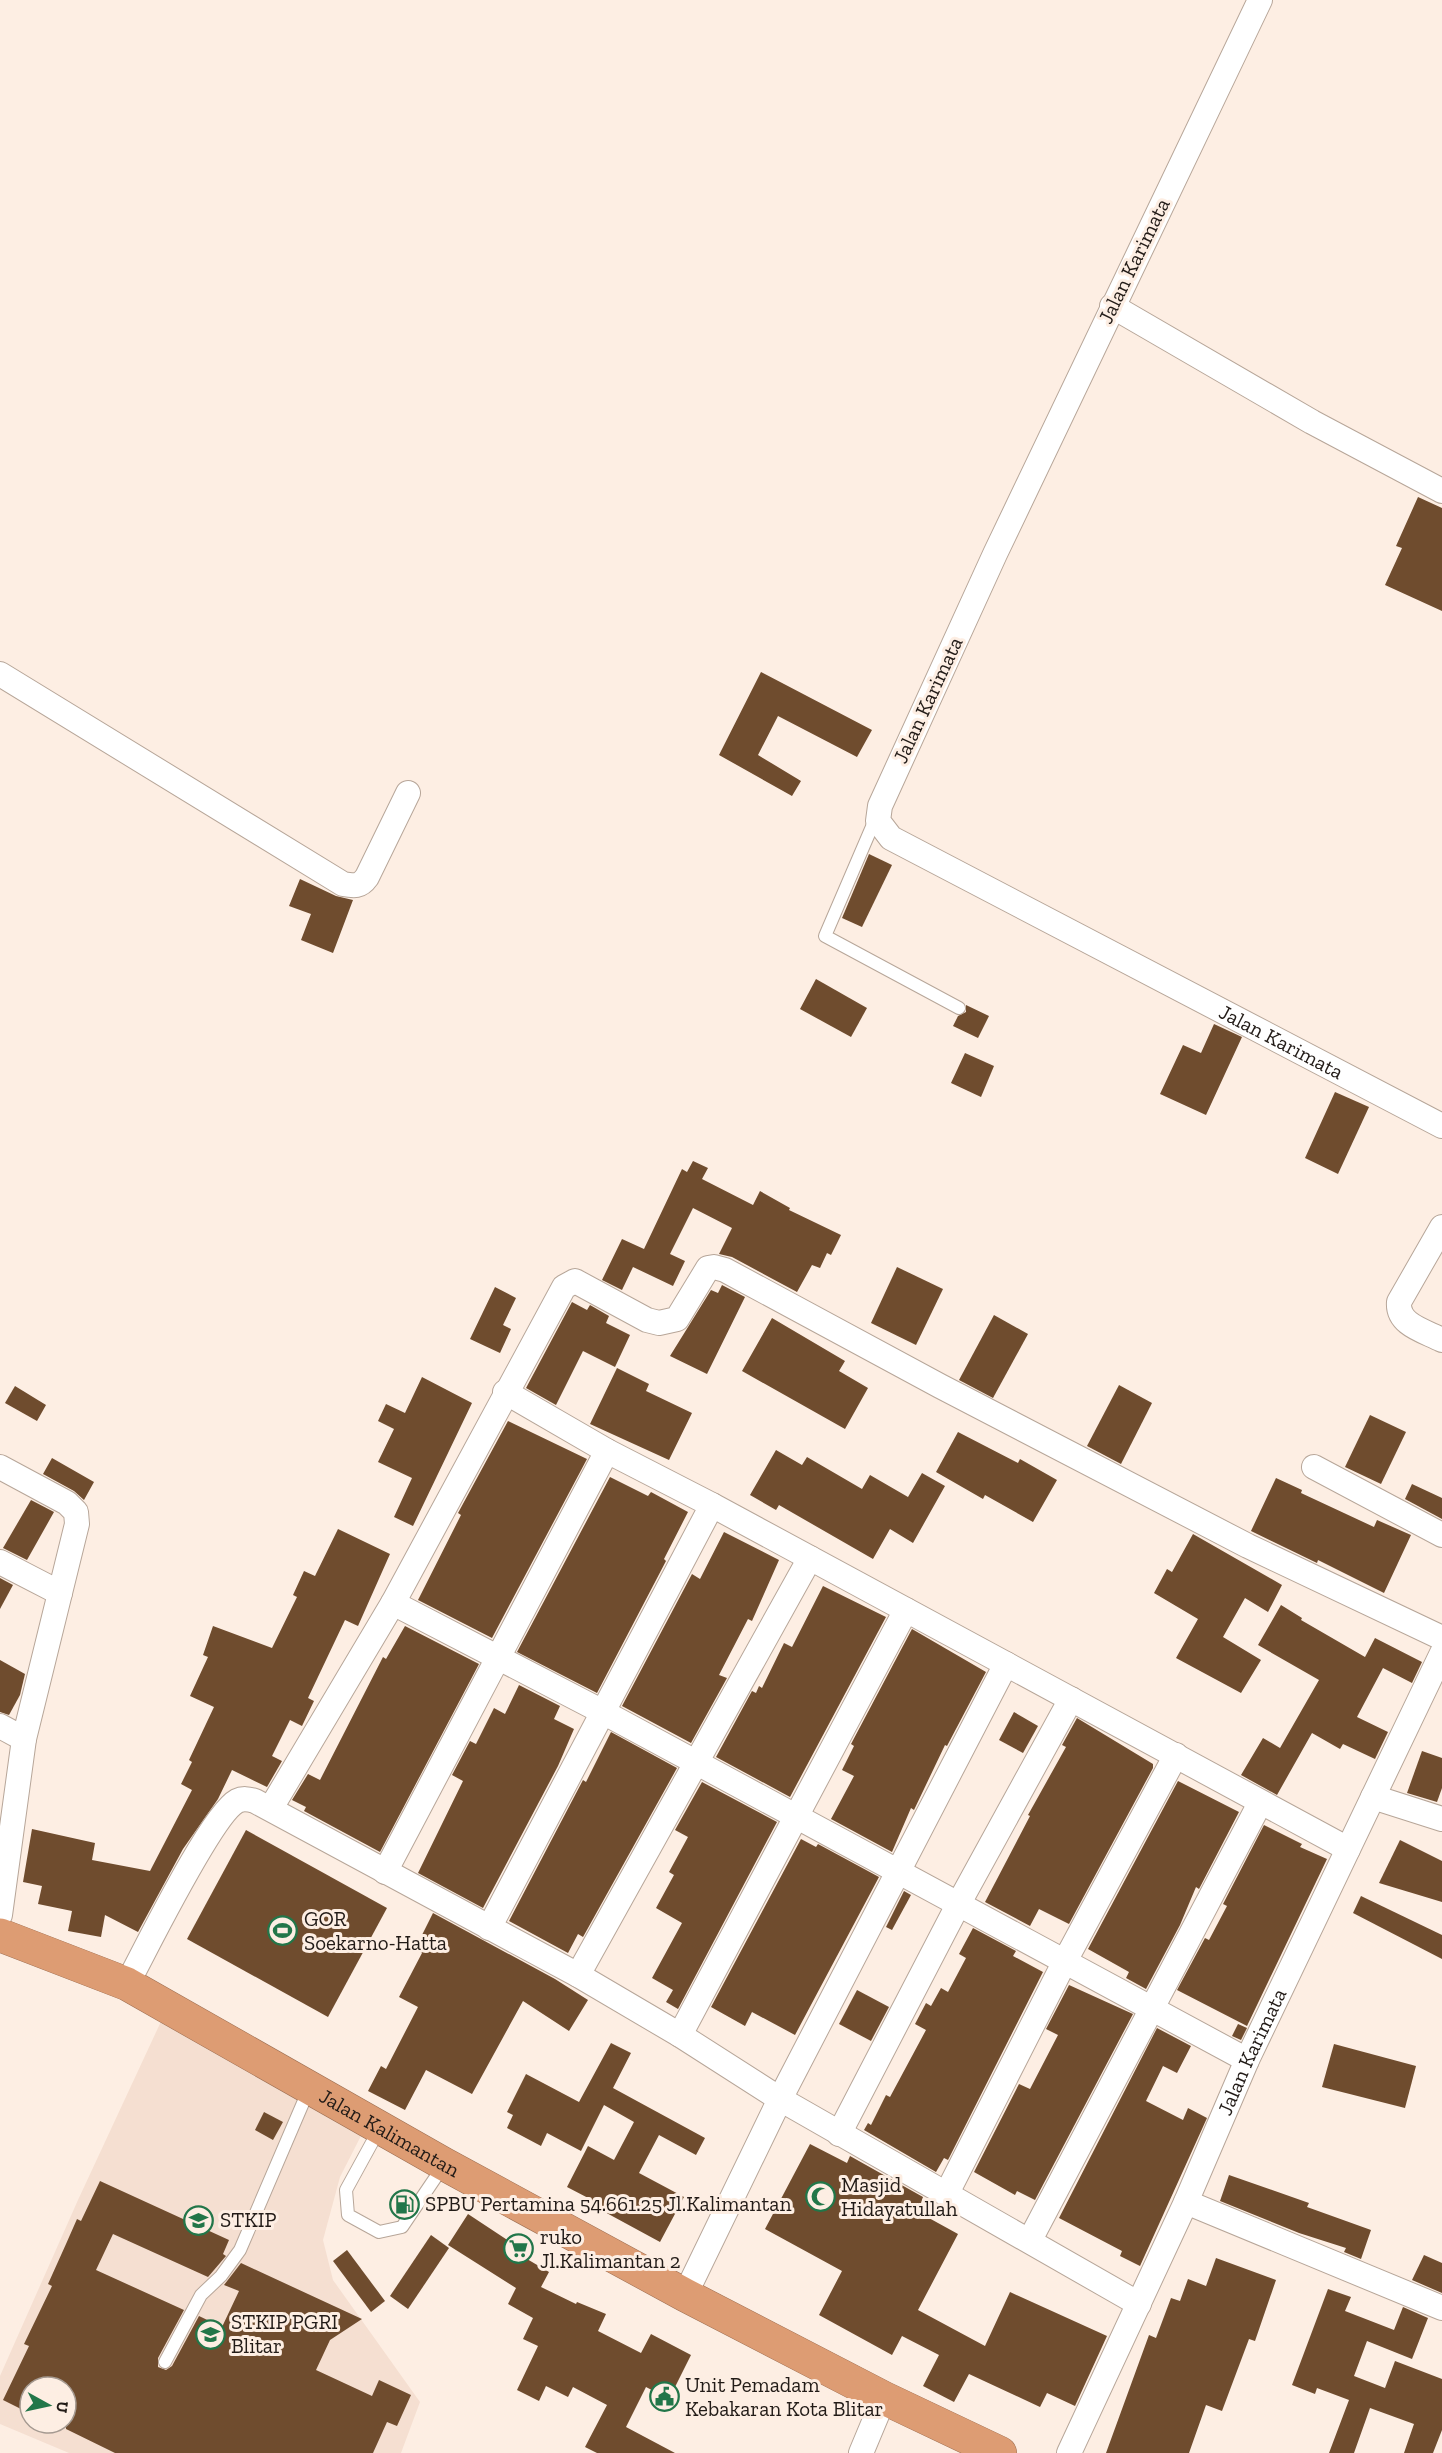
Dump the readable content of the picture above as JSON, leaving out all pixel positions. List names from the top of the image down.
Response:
{
  "streets": {
    "highway": ["Jalan Kalimantan"],
    "street": ["Jalan Karimata"]
  },
  "places": {
    "sports": ["GOR Soekarno-Hatta"],
    "mosque": ["Masjid Hidayatullah"],
    "fuel station": ["SPBU Pertamina 54.661.25 Jl.Kalimantan"],
    "school or university": ["STKIP", "STKIP PGRI Blitar"],
    "supermarket": ["ruko Jl.Kalimantan 2"],
    "public building": ["Unit Pemadam Kebakaran Kota Blitar"]
  },
  "north": "right"
}
